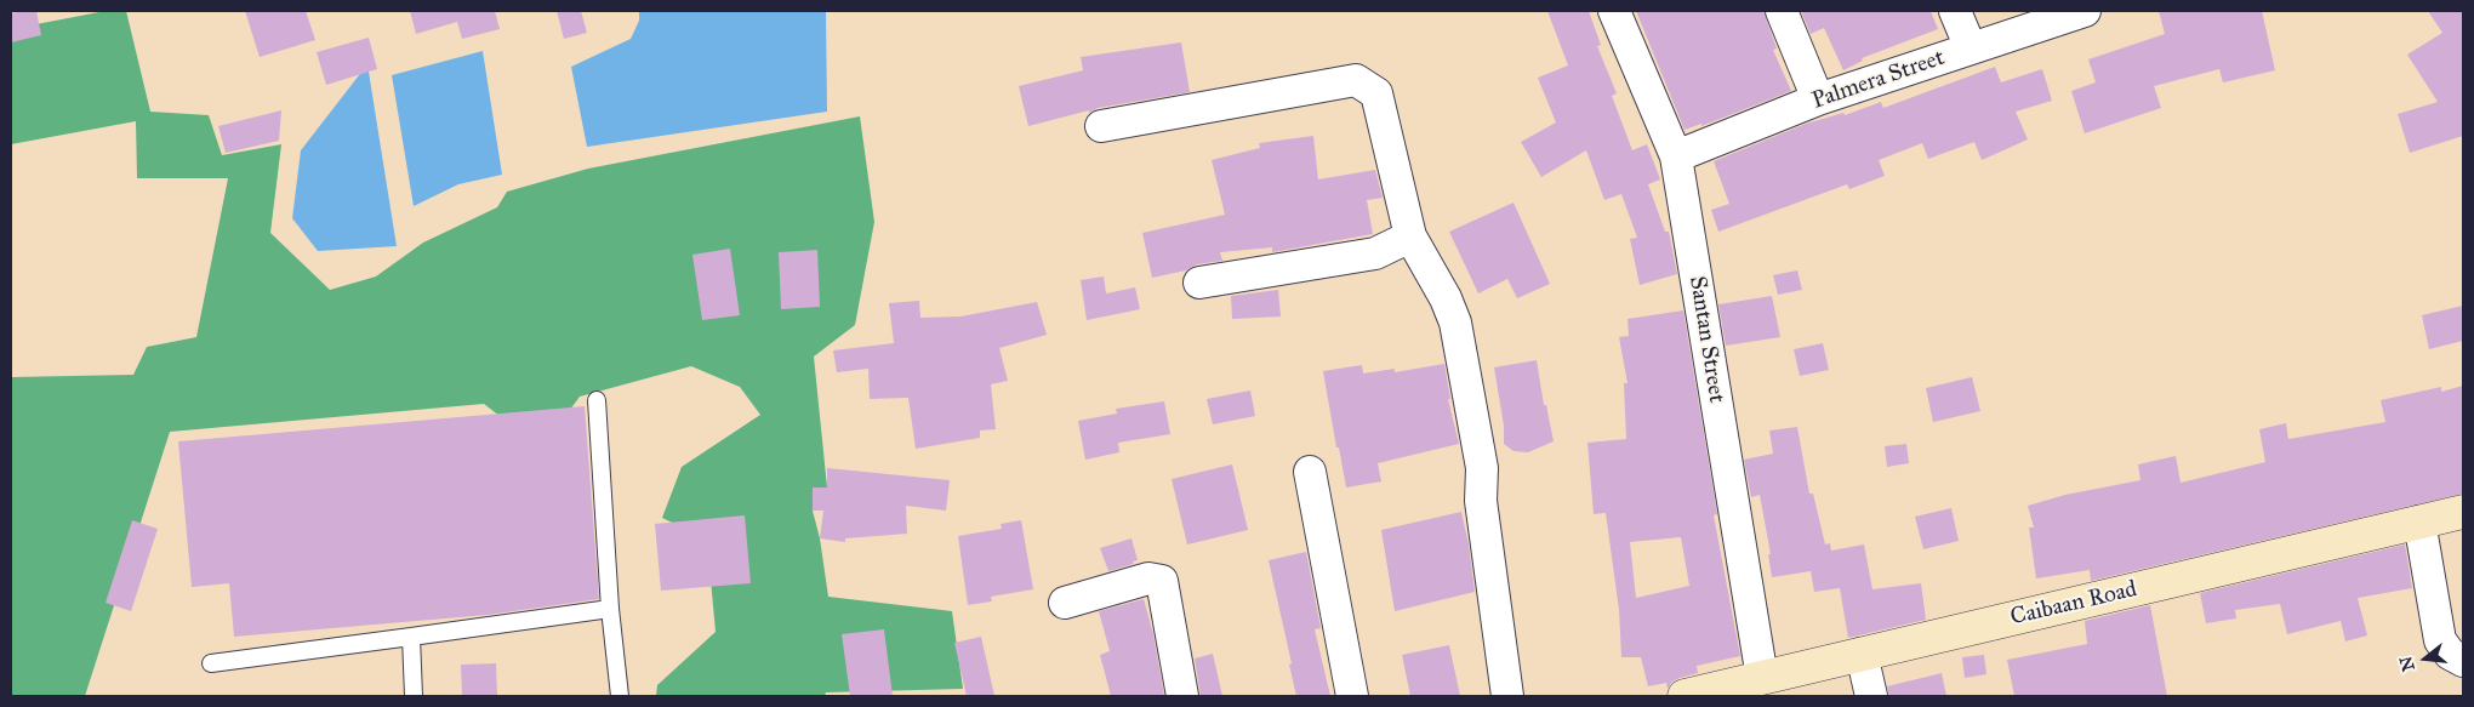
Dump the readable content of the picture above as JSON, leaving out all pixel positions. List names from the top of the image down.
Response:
{
  "streets": {
    "street": ["Palmera Street", "Santan Street", "Caibaan Road"]
  },
  "crossings": [
    ["Palmera Street", "Santan Street"],
    ["Santan Street", "Caibaan Road"]
  ],
  "north": "left"
}
